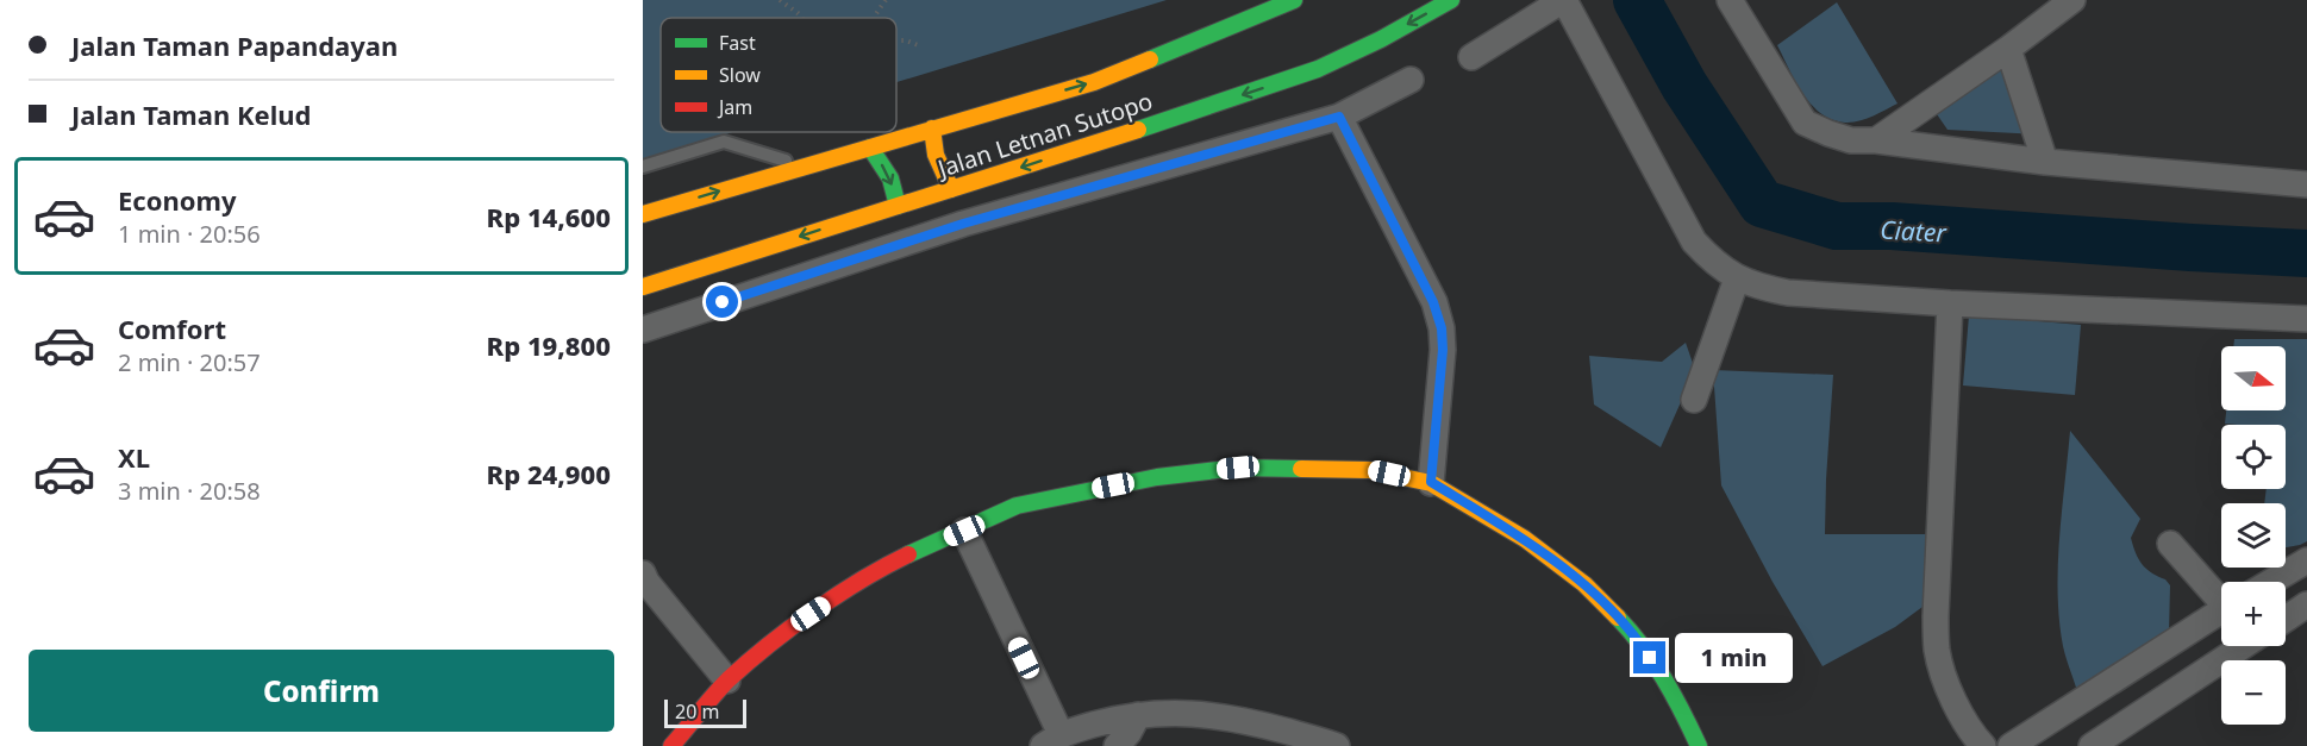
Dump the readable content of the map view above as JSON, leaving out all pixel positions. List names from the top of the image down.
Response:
{
  "streets": {
    "main road": ["Jalan Letnan Sutopo"]
  },
  "water": ["Ciater"],
  "legend": ["Fast", "Slow", "Jam"],
  "scale_bar": "20 m",
  "north": "right",
  "page": {
    "banner": ["Jalan Taman Papandayan", "Jalan Taman Kelud"],
    "list": [
      {
        "name": "Economy",
        "note": "1 min · 20:56",
        "value": "Rp 14,600"
      },
      {
        "name": "Comfort",
        "note": "2 min · 20:57",
        "value": "Rp 19,800"
      },
      {
        "name": "XL",
        "note": "3 min · 20:58",
        "value": "Rp 24,900"
      }
    ],
    "map_buttons": ["+", "−"],
    "bubble": "1 min",
    "buttons": "Confirm",
    "scale": "20 m"
  }
}
